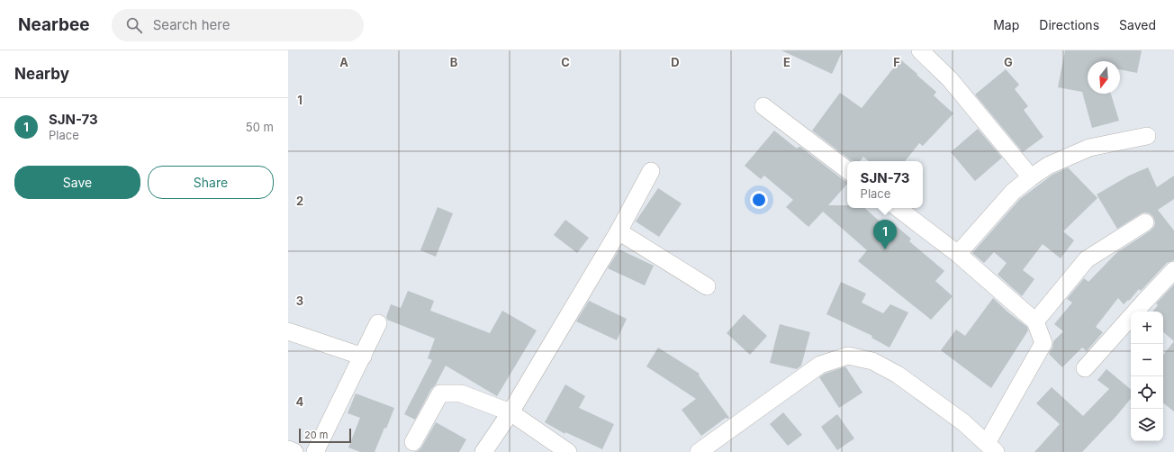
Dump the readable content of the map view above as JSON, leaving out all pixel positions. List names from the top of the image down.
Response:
{
  "scale_bar": "20 m",
  "north": "bottom",
  "page": {
    "header": "Nearbee",
    "search": "Search here",
    "nav": ["Map", "Directions", "Saved"],
    "heading": "Nearby",
    "list": [
      {
        "mark": "1",
        "name": "SJN-73",
        "note": "Place",
        "value": "50 m"
      }
    ],
    "buttons": ["Save", "Share"],
    "popup": ["SJN-73", "Place"],
    "pins": "1",
    "map_buttons": ["+", "−"],
    "scale": "20 m"
  },
  "grid": {
    "columns": [
      "A",
      "B",
      "C",
      "D",
      "E",
      "F",
      "G"
    ],
    "rows": [
      "1",
      "2",
      "3",
      "4"
    ]
  }
}
